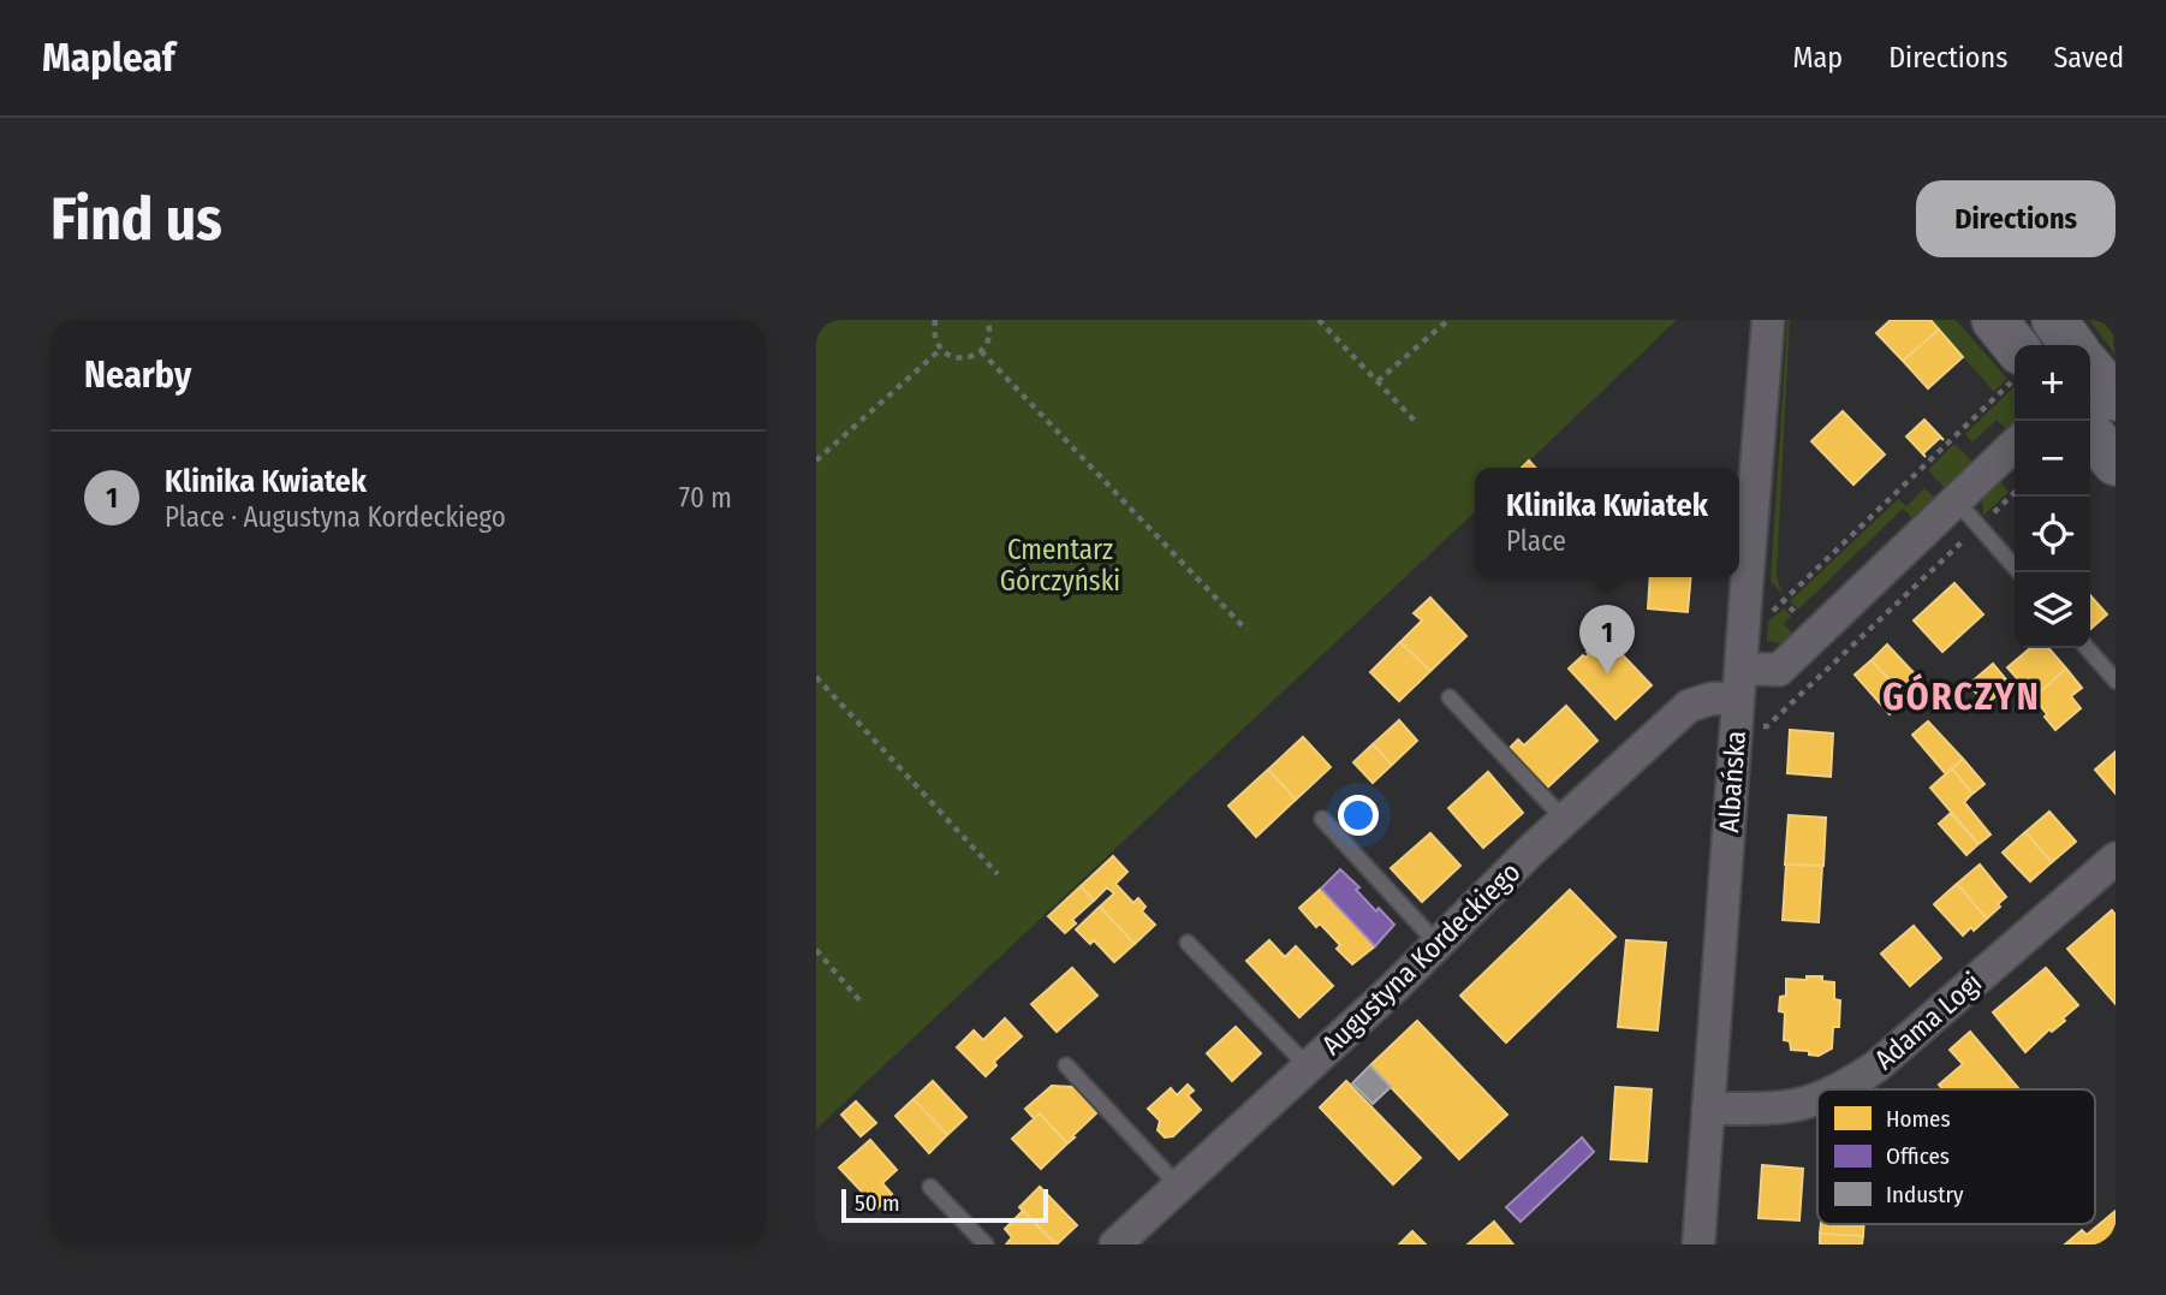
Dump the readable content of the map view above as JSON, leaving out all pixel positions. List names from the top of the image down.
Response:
{
  "streets": {
    "street": ["Albańska", "Augustyna Kordeckiego", "Adama Logi"]
  },
  "crossings": [
    ["Albańska", "Augustyna Kordeckiego"],
    ["Albańska", "Adama Logi"]
  ],
  "districts": ["GÓRCZYN"],
  "parks": ["Cmentarz Górczyński"],
  "legend": ["Homes", "Offices", "Industry"],
  "scale_bar": "50 m",
  "page": {
    "header": "Mapleaf",
    "nav": ["Map", "Directions", "Saved"],
    "buttons": "Directions",
    "title": "Find us",
    "heading": "Nearby",
    "map_buttons": ["+", "−"],
    "list": [
      {
        "mark": "1",
        "name": "Klinika Kwiatek",
        "note": "Place · Augustyna Kordeckiego",
        "value": "70 m"
      }
    ],
    "popup": ["Klinika Kwiatek", "Place"],
    "pins": "1",
    "scale": "50 m"
  }
}
